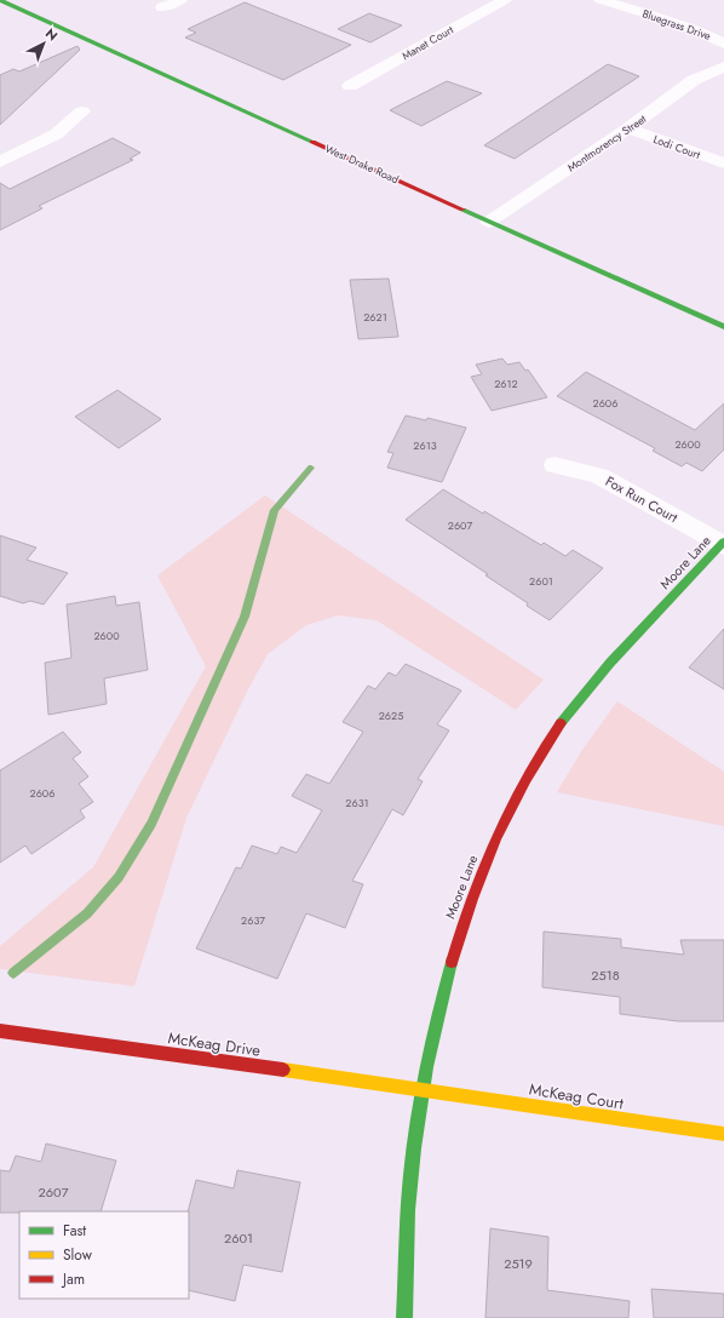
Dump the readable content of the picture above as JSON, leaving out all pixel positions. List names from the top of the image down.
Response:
{
  "streets": {
    "main road": [
      "West Drake Road",
      "Moore Lane",
      "McKeag Drive",
      "McKeag Court"
    ],
    "street": [
      "Bluegrass Drive",
      "Manet Court",
      "Montmorency Street",
      "Lodi Court",
      "Fox Run Court"
    ]
  },
  "crossings": [
    ["Montmorency Street", "Lodi Court"],
    ["Montmorency Street", "West Drake Road"],
    ["Fox Run Court", "Moore Lane"],
    ["Moore Lane", "McKeag Drive"],
    ["Moore Lane", "McKeag Court"],
    ["McKeag Drive", "McKeag Court"]
  ],
  "house_numbers": [
    "2621",
    "2612",
    "2606",
    "2600",
    "2613",
    "2607",
    "2601",
    "2600",
    "2625",
    "2606",
    "2631",
    "2637",
    "2518",
    "2607",
    "2601",
    "2519"
  ],
  "legend": ["Fast", "Slow", "Jam"],
  "north": "top right"
}
